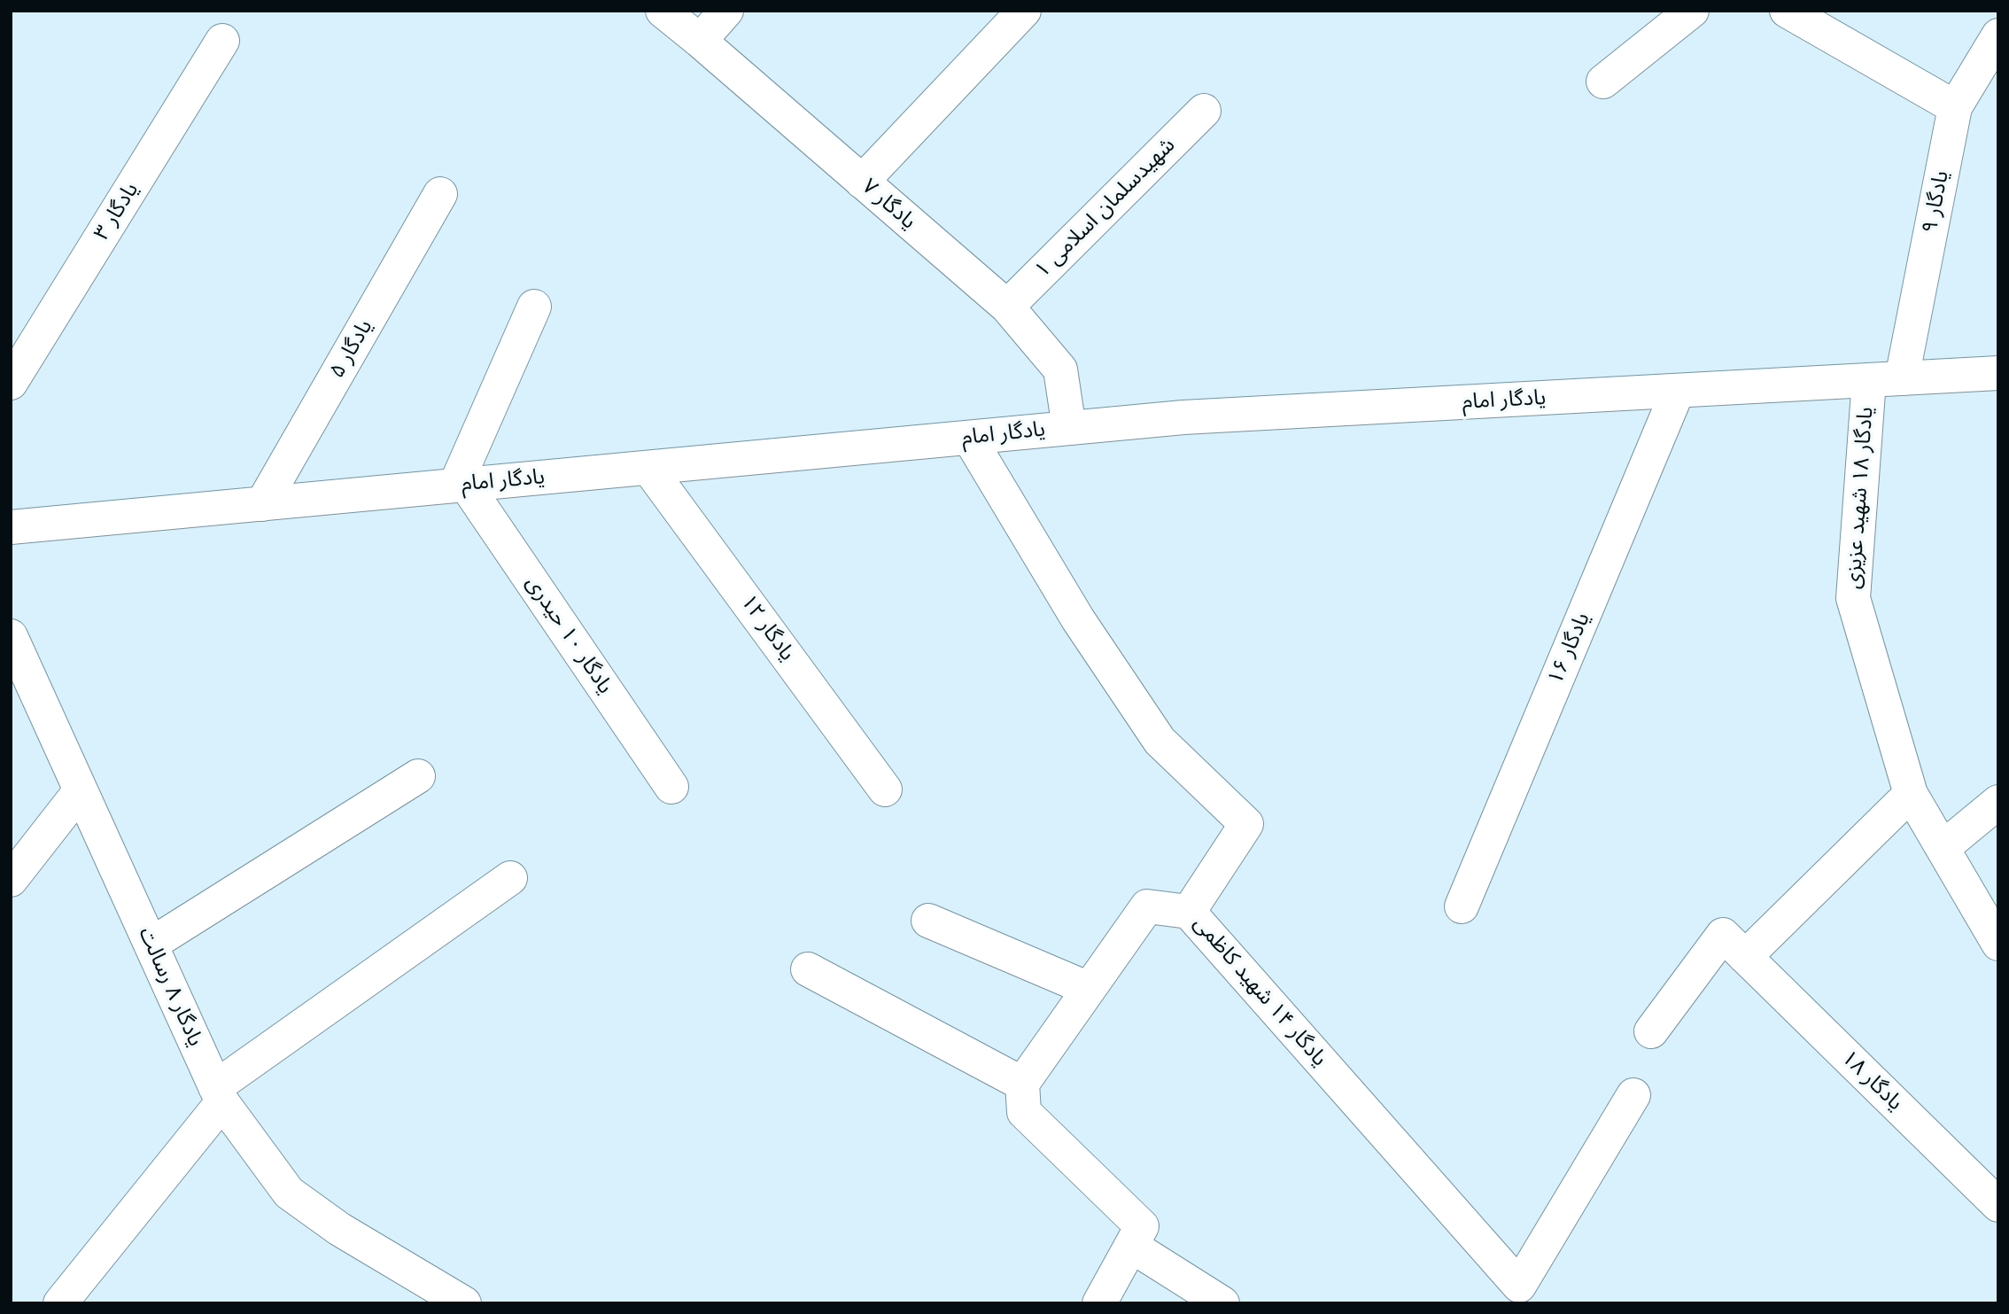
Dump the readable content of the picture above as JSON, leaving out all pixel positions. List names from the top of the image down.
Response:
{
  "streets": {
    "street": [
      "یادگار ۹",
      "یادگار ۷",
      "شهیدسلمان اسلامی ۱",
      "یادگار ۳",
      "یادگار ۵",
      "یادگار امام",
      "یادگار ۱۸ شهید عزیزی",
      "یادگار ۱۲",
      "یادگار ۱۰ حیدری",
      "یادگار ۱۶",
      "یادگار ۸ رسالت",
      "یادگار ۱۴ شهید کاظمی",
      "یادگار ۱۸"
    ]
  },
  "crossings": [
    ["یادگار ۹", "یادگار امام"],
    ["یادگار ۷", "شهیدسلمان اسلامی ۱"],
    ["یادگار ۷", "یادگار امام"],
    ["یادگار ۵", "یادگار امام"],
    ["یادگار امام", "یادگار ۱۸ شهید عزیزی"],
    ["یادگار امام", "یادگار ۱۲"],
    ["یادگار امام", "یادگار ۱۰ حیدری"],
    ["یادگار امام", "یادگار ۱۶"],
    ["یادگار امام", "یادگار ۱۴ شهید کاظمی"]
  ]
}
